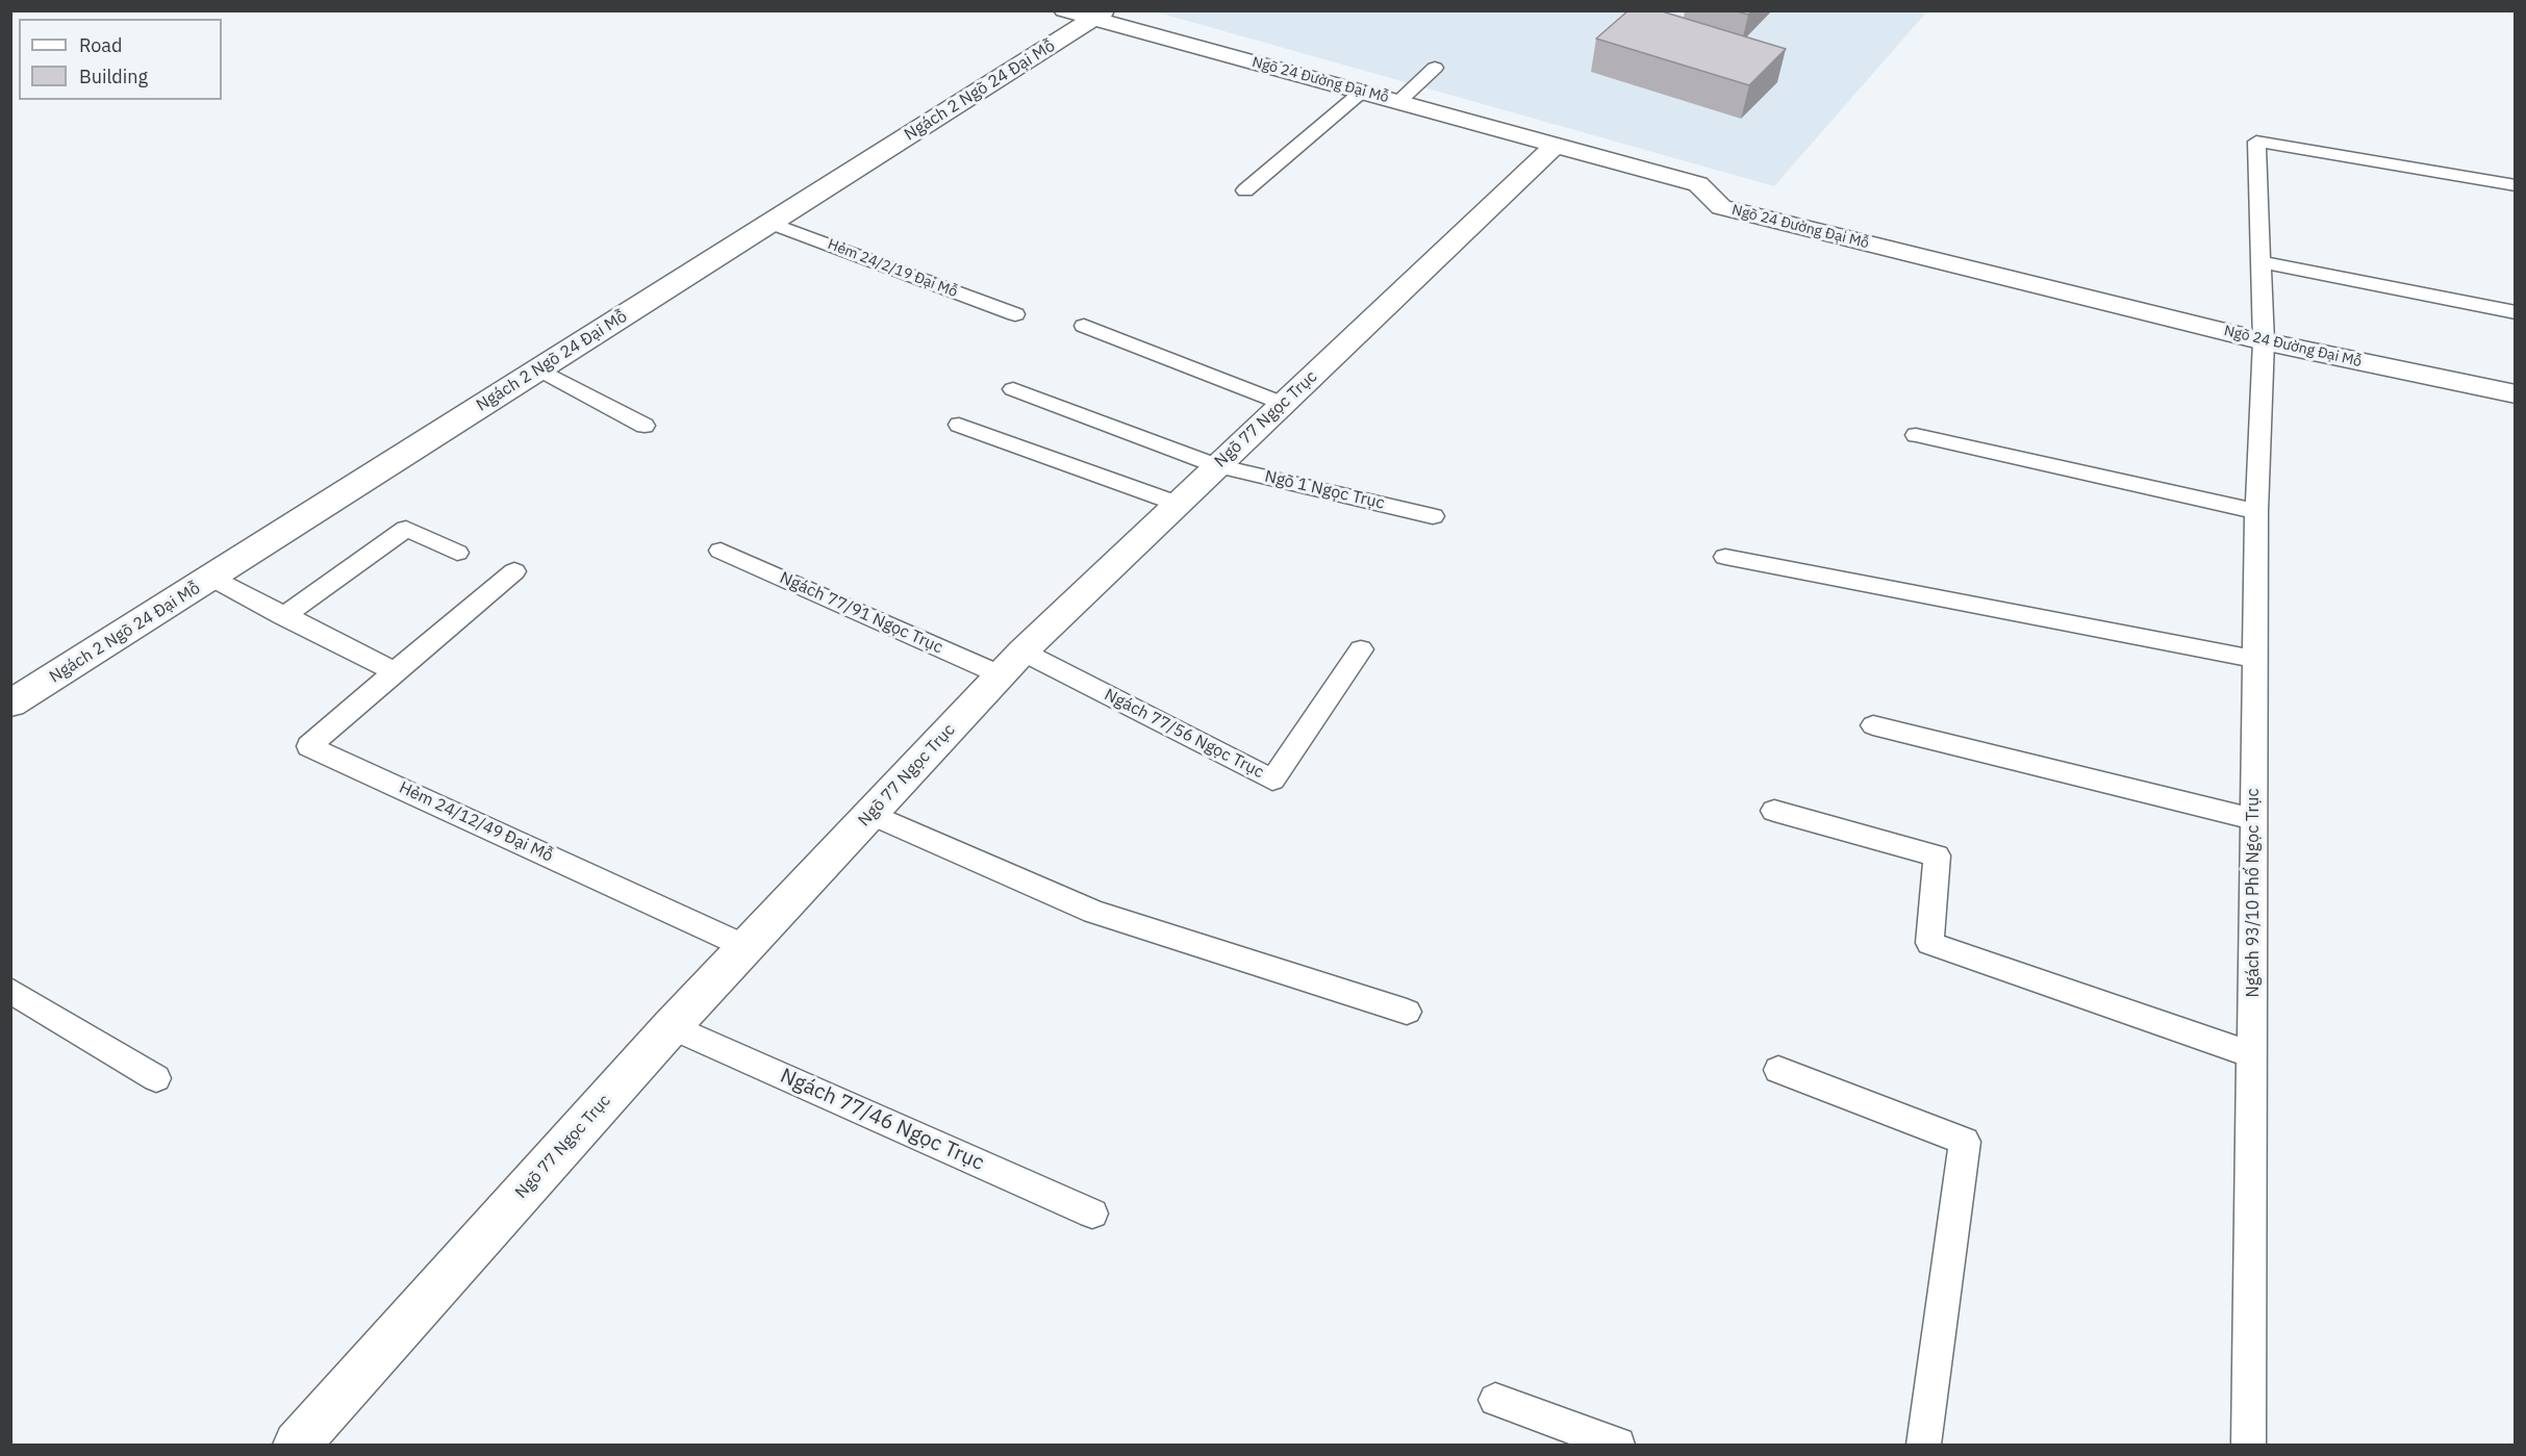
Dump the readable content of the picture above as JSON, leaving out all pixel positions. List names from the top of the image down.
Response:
{
  "streets": {
    "street": ["Ngõ 24 Đường Đại Mỗ", "Ngách 2 Ngõ 24 Đại Mỗ", "Ngõ 77 Ngọc Trục"],
    "lane": [
      "Hẻm 24/2/19 Đại Mỗ",
      "Ngõ 1 Ngọc Trục",
      "Ngách 77/91 Ngọc Trục",
      "Ngách 77/56 Ngọc Trục",
      "Hẻm 24/12/49 Đại Mỗ",
      "Ngách 93/10 Phố Ngọc Trục",
      "Ngách 77/46 Ngọc Trục"
    ]
  },
  "crossings": [
    ["Ngõ 24 Đường Đại Mỗ", "Ngách 2 Ngõ 24 Đại Mỗ"],
    ["Ngõ 24 Đường Đại Mỗ", "Ngõ 77 Ngọc Trục"],
    ["Ngõ 24 Đường Đại Mỗ", "Ngách 93/10 Phố Ngọc Trục"],
    ["Ngách 2 Ngõ 24 Đại Mỗ", "Hẻm 24/2/19 Đại Mỗ"],
    ["Ngõ 77 Ngọc Trục", "Ngõ 1 Ngọc Trục"],
    ["Ngõ 77 Ngọc Trục", "Ngách 77/91 Ngọc Trục"],
    ["Ngõ 77 Ngọc Trục", "Ngách 77/56 Ngọc Trục"],
    ["Ngõ 77 Ngọc Trục", "Hẻm 24/12/49 Đại Mỗ"],
    ["Ngõ 77 Ngọc Trục", "Ngách 77/46 Ngọc Trục"],
    ["Ngách 77/91 Ngọc Trục", "Ngách 77/56 Ngọc Trục"]
  ],
  "legend": ["Road", "Building"]
}
